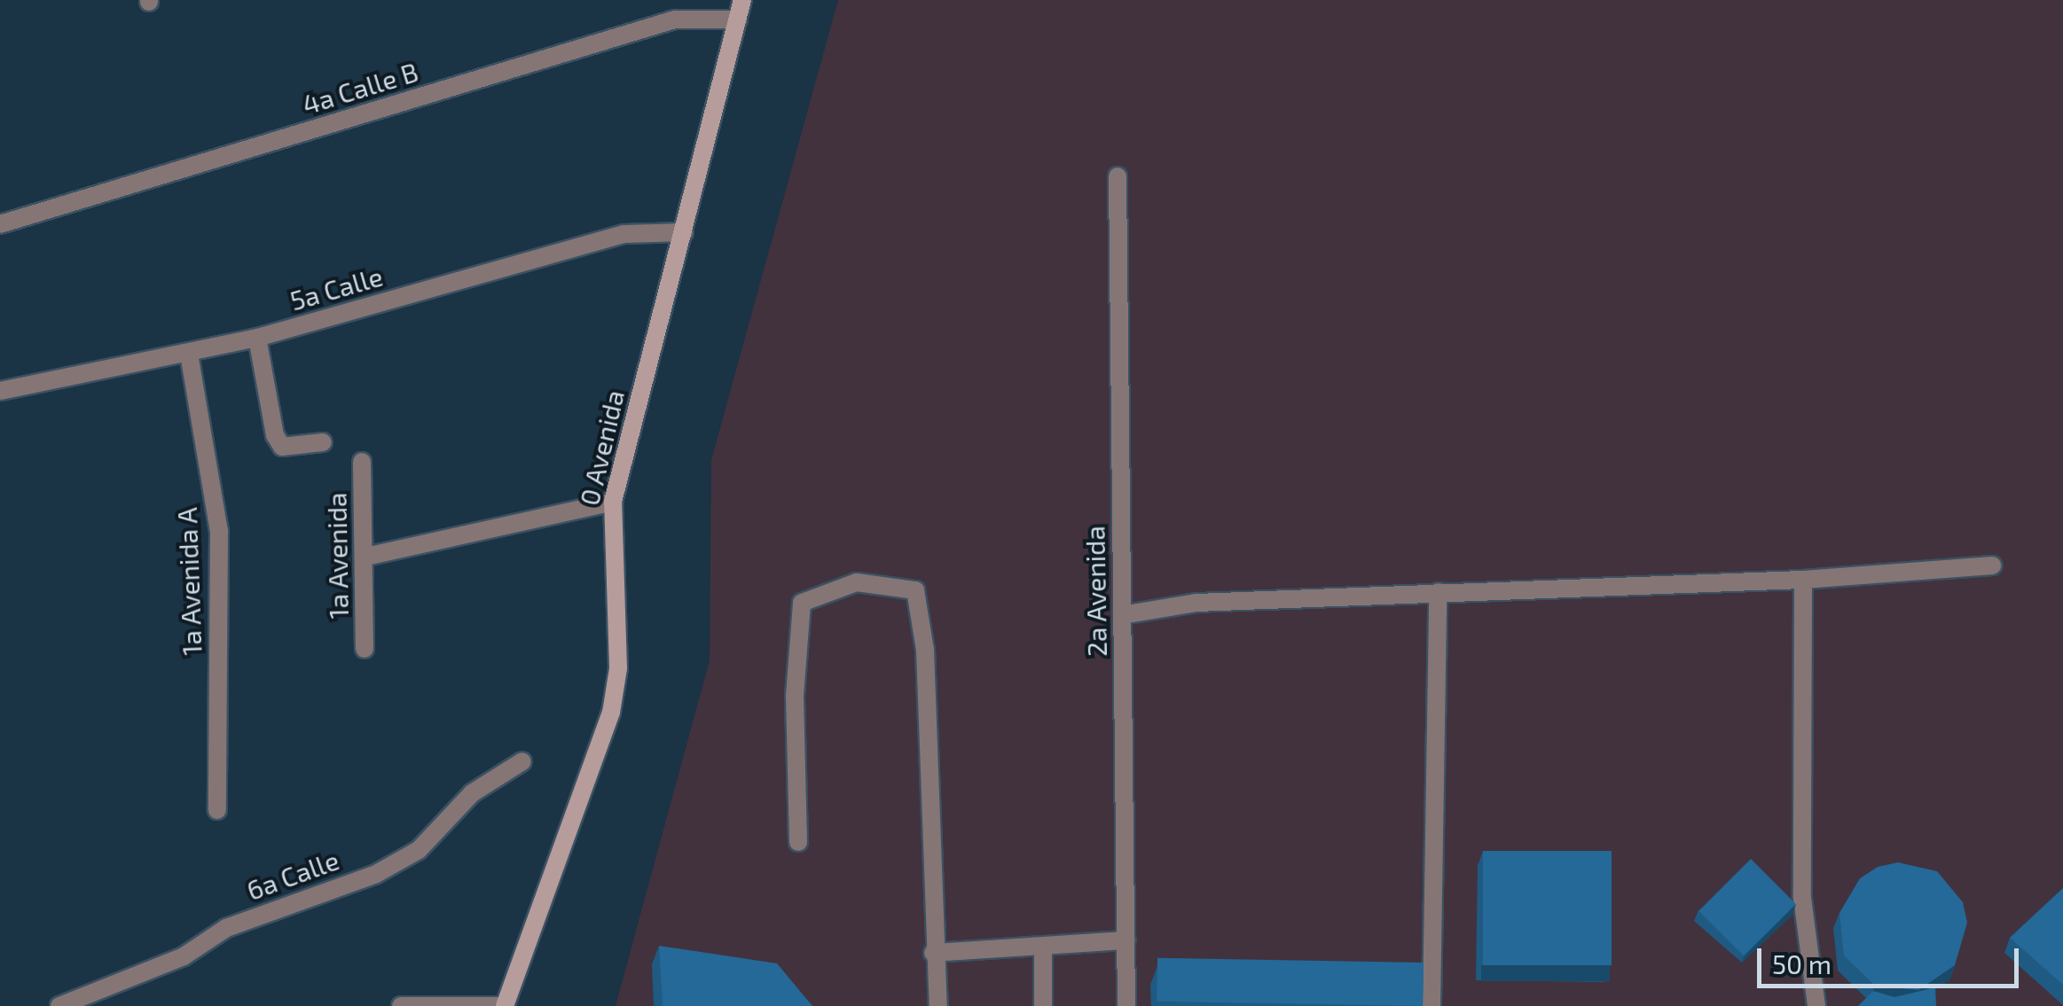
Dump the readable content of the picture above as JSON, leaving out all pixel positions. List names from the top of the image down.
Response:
{
  "streets": {
    "street": [
      "4a Calle B",
      "5a Calle",
      "0 Avenida",
      "1a Avenida",
      "1a Avenida A",
      "2a Avenida",
      "6a Calle"
    ]
  },
  "crossings": [
    ["4a Calle B", "0 Avenida"],
    ["5a Calle", "0 Avenida"],
    ["5a Calle", "1a Avenida A"]
  ],
  "scale_bar": "50 m"
}
